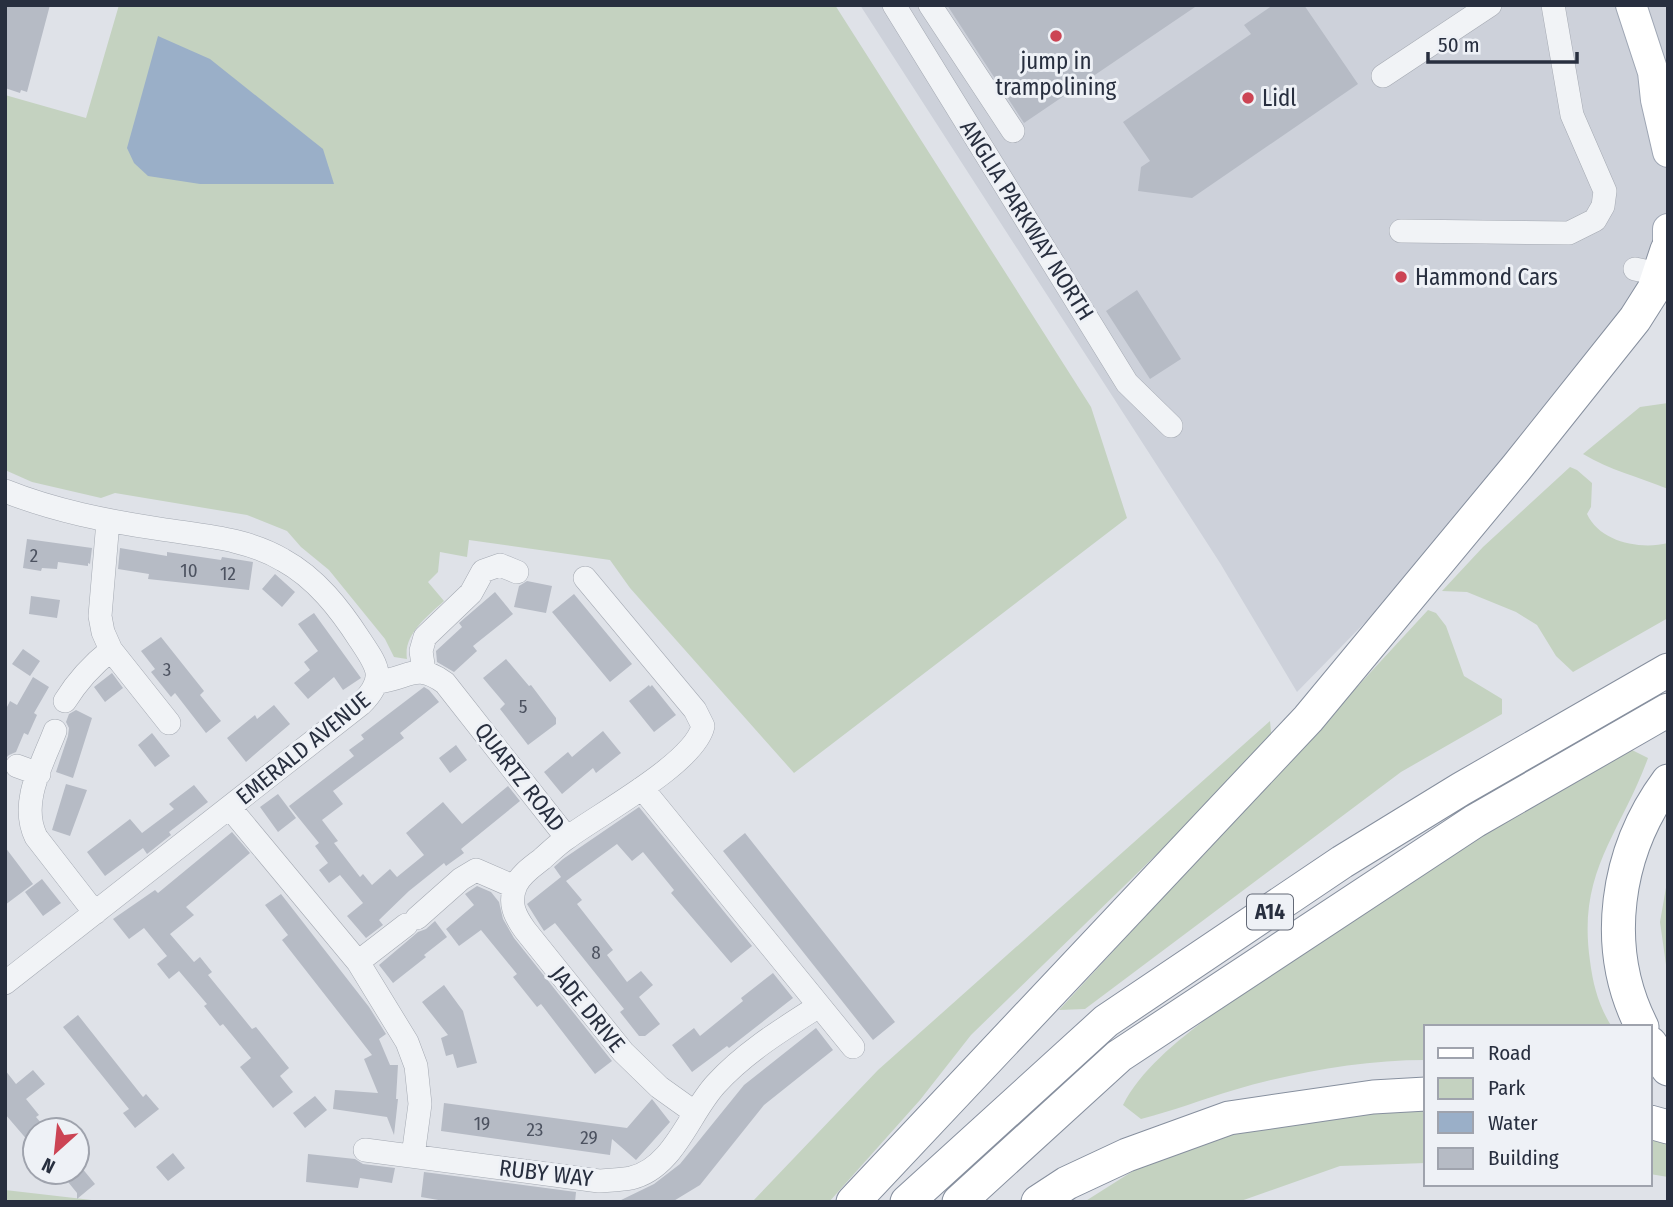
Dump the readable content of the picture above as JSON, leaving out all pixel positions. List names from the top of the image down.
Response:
{
  "streets": {
    "highway": ["A14"],
    "street": [
      "ANGLIA PARKWAY NORTH",
      "EMERALD AVENUE",
      "QUARTZ ROAD",
      "JADE DRIVE",
      "RUBY WAY"
    ]
  },
  "crossings": [
    ["JADE DRIVE", "RUBY WAY"]
  ],
  "places": ["jump in trampolining", "Lidl", "Hammond Cars"],
  "house_numbers": [
    "2",
    "10",
    "12",
    "3",
    "5",
    "8",
    "19",
    "23",
    "29"
  ],
  "legend": [
    "Road",
    "Park",
    "Water",
    "Building"
  ],
  "scale_bar": "50 m",
  "north": "bottom left"
}
